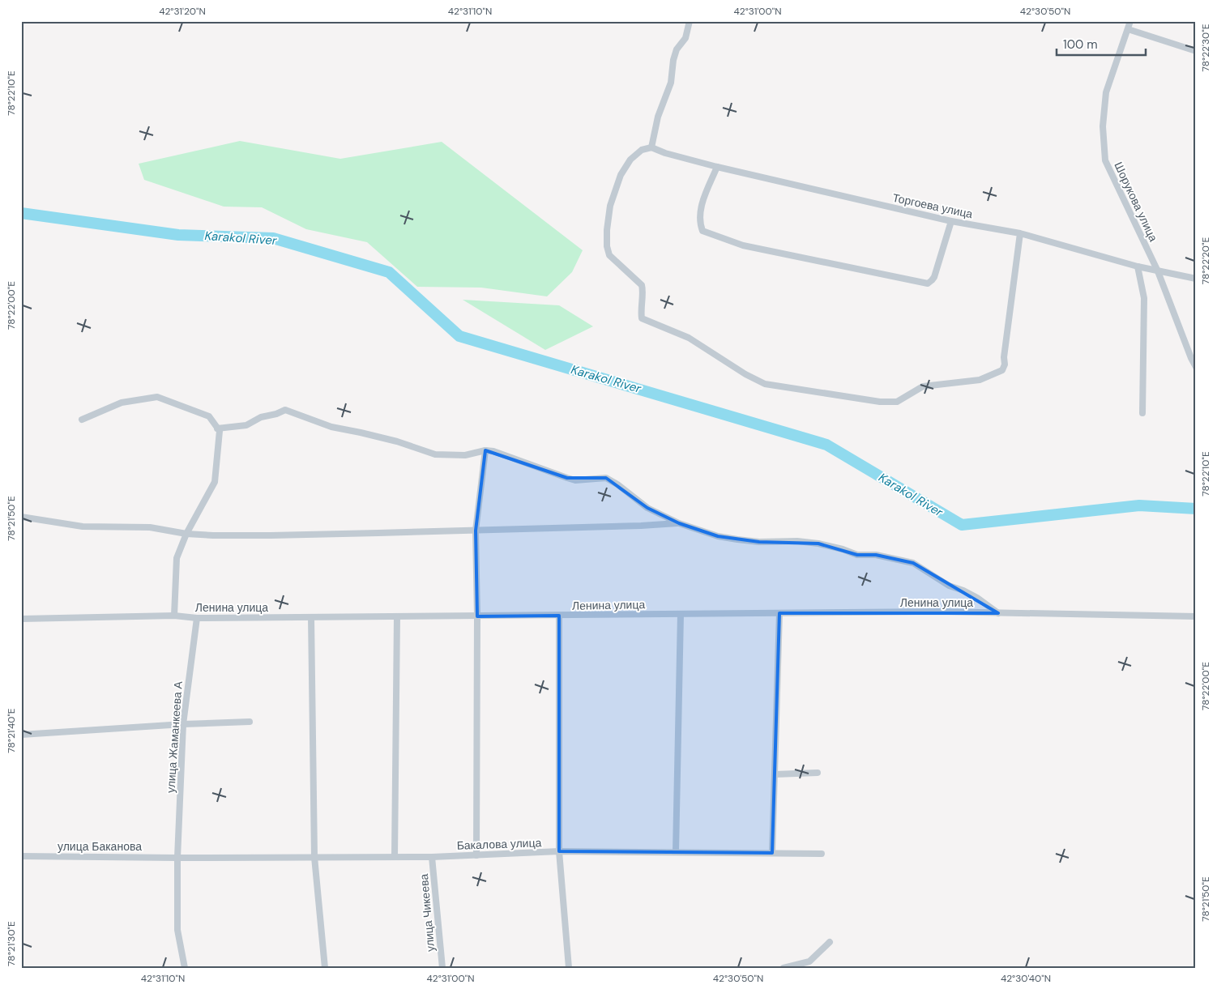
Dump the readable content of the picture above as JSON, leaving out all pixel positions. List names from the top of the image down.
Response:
{
  "streets": {
    "street": [
      "Шорукова улица",
      "Торгоева улица",
      "Ленина улица",
      "улица Жаманкеева А",
      "Бакалова улица",
      "улица Баканова",
      "улица Чикеева"
    ]
  },
  "crossings": [
    ["Шорукова улица", "Торгоева улица"],
    ["Ленина улица", "улица Жаманкеева А"],
    ["улица Жаманкеева А", "Бакалова улица"],
    ["улица Жаманкеева А", "улица Баканова"],
    ["Бакалова улица", "улица Баканова"],
    ["Бакалова улица", "улица Чикеева"]
  ],
  "water": ["Karakol River"],
  "scale_bar": "100 m",
  "coordinates": [
    "42°31'20\"N",
    "42°31'10\"N",
    "42°31'00\"N",
    "42°30'50\"N",
    "78°22'30\"E",
    "78°22'10\"E",
    "78°22'20\"E",
    "78°22'00\"E",
    "78°21'50\"E",
    "78°21'40\"E",
    "78°21'30\"E",
    "42°30'40\"N"
  ]
}
